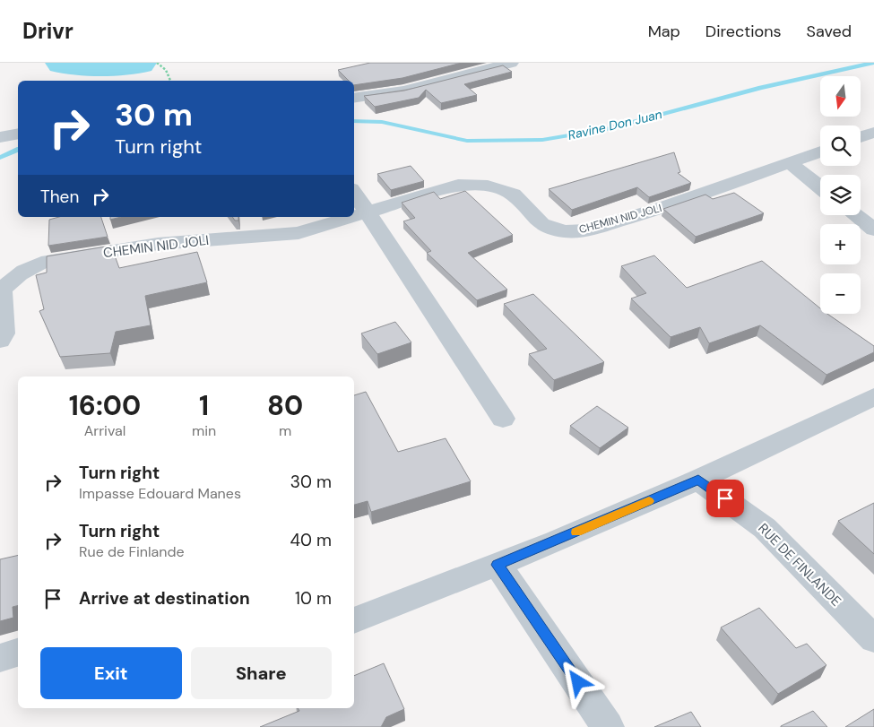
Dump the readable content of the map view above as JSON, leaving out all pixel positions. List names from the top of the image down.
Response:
{
  "streets": {
    "street": ["CHEMIN NID JOLI", "RUE DE FINLANDE"]
  },
  "water": ["Ravine Don Juan"],
  "north": "bottom",
  "page": {
    "header": "Drivr",
    "nav": ["Map", "Directions", "Saved"],
    "map_buttons": ["+", "−"],
    "turn": ["30 m", "Turn right"],
    "then": "Then",
    "eta": [
      "16:00",
      "Arrival",
      "1",
      "min",
      "80",
      "m"
    ],
    "list": [
      {
        "name": "Turn right",
        "note": "Impasse Edouard Manes",
        "value": "30 m"
      },
      {
        "name": "Turn right",
        "note": "Rue de Finlande",
        "value": "40 m"
      },
      {
        "name": "Arrive at destination",
        "value": "10 m"
      }
    ],
    "buttons": ["Exit", "Share"]
  }
}
